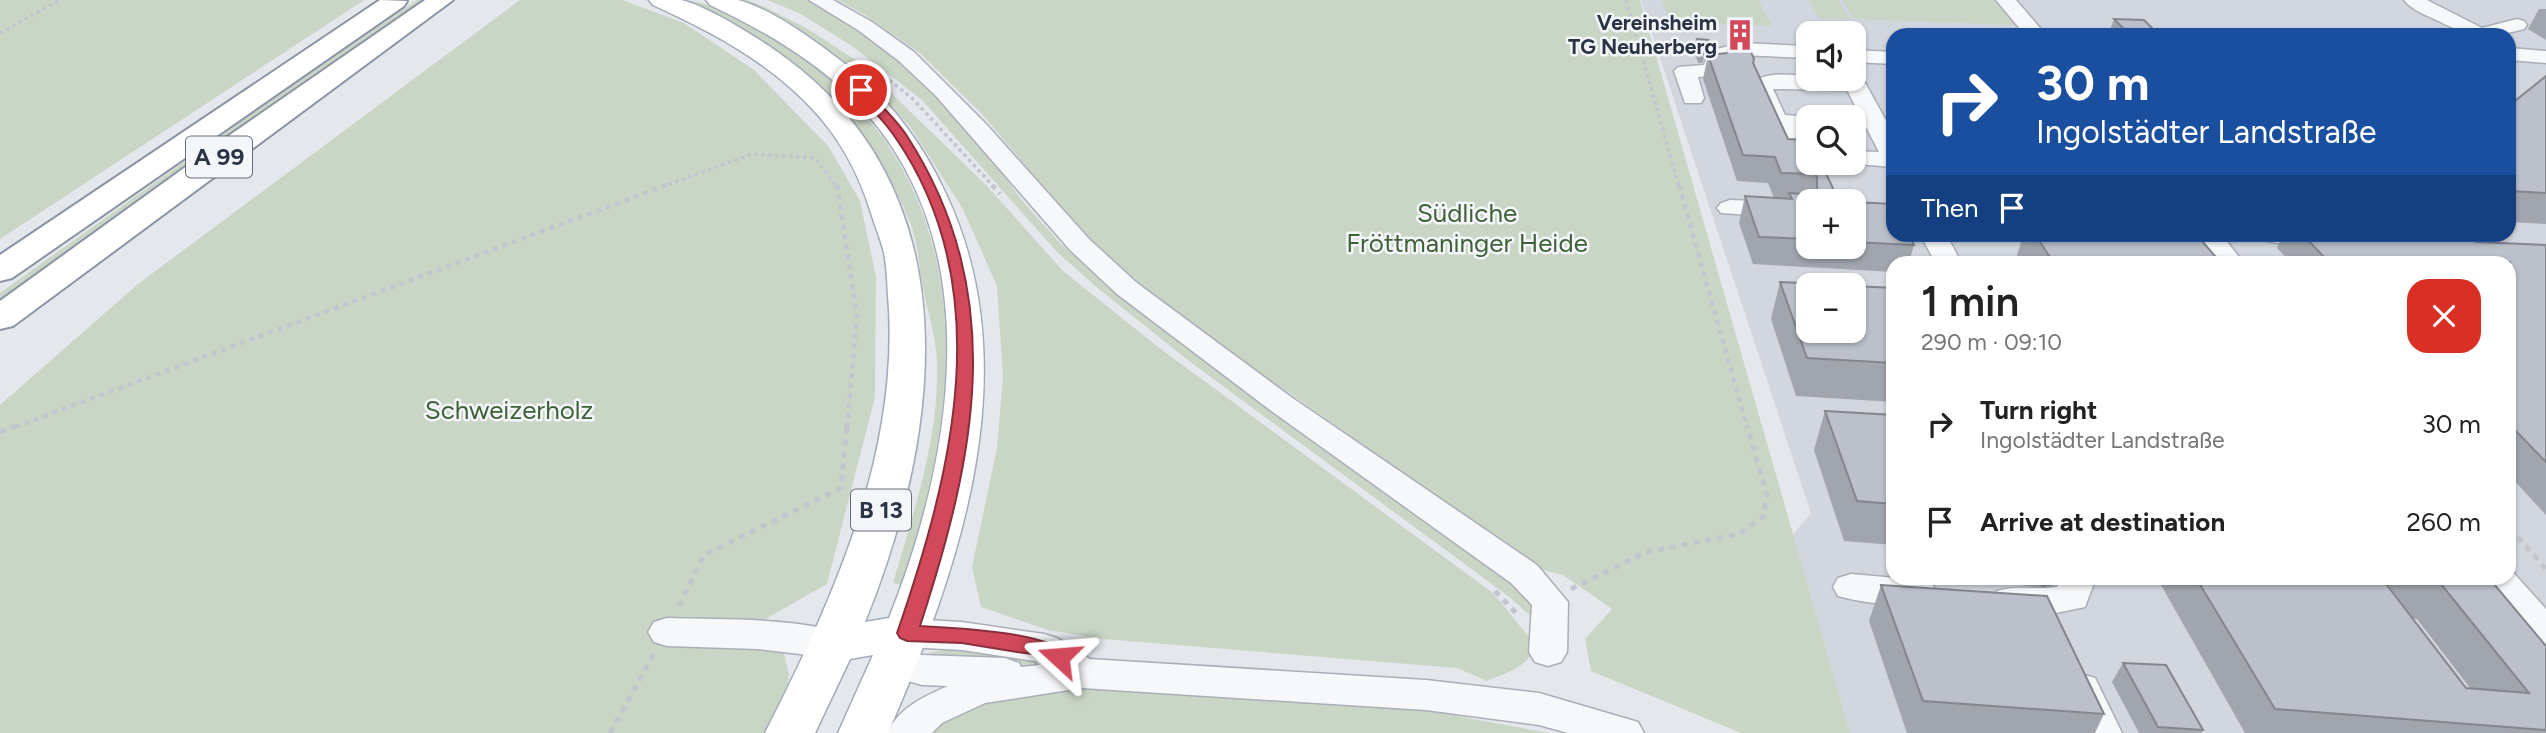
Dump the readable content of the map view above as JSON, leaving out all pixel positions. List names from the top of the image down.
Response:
{
  "streets": {
    "highway": ["A 99"],
    "main road": ["B 13"]
  },
  "parks": ["Südliche Fröttmaninger Heide", "Schweizerholz"],
  "places": {
    "building": ["Vereinsheim TG Neuherberg"]
  },
  "page": {
    "map_buttons": ["+", "−"],
    "turn": ["30 m", "Ingolstädter Landstraße"],
    "then": "Then",
    "heading": ["1 min", "290 m · 09:10"],
    "list": [
      {
        "name": "Turn right",
        "note": "Ingolstädter Landstraße",
        "value": "30 m"
      },
      {
        "name": "Arrive at destination",
        "value": "260 m"
      }
    ]
  }
}
